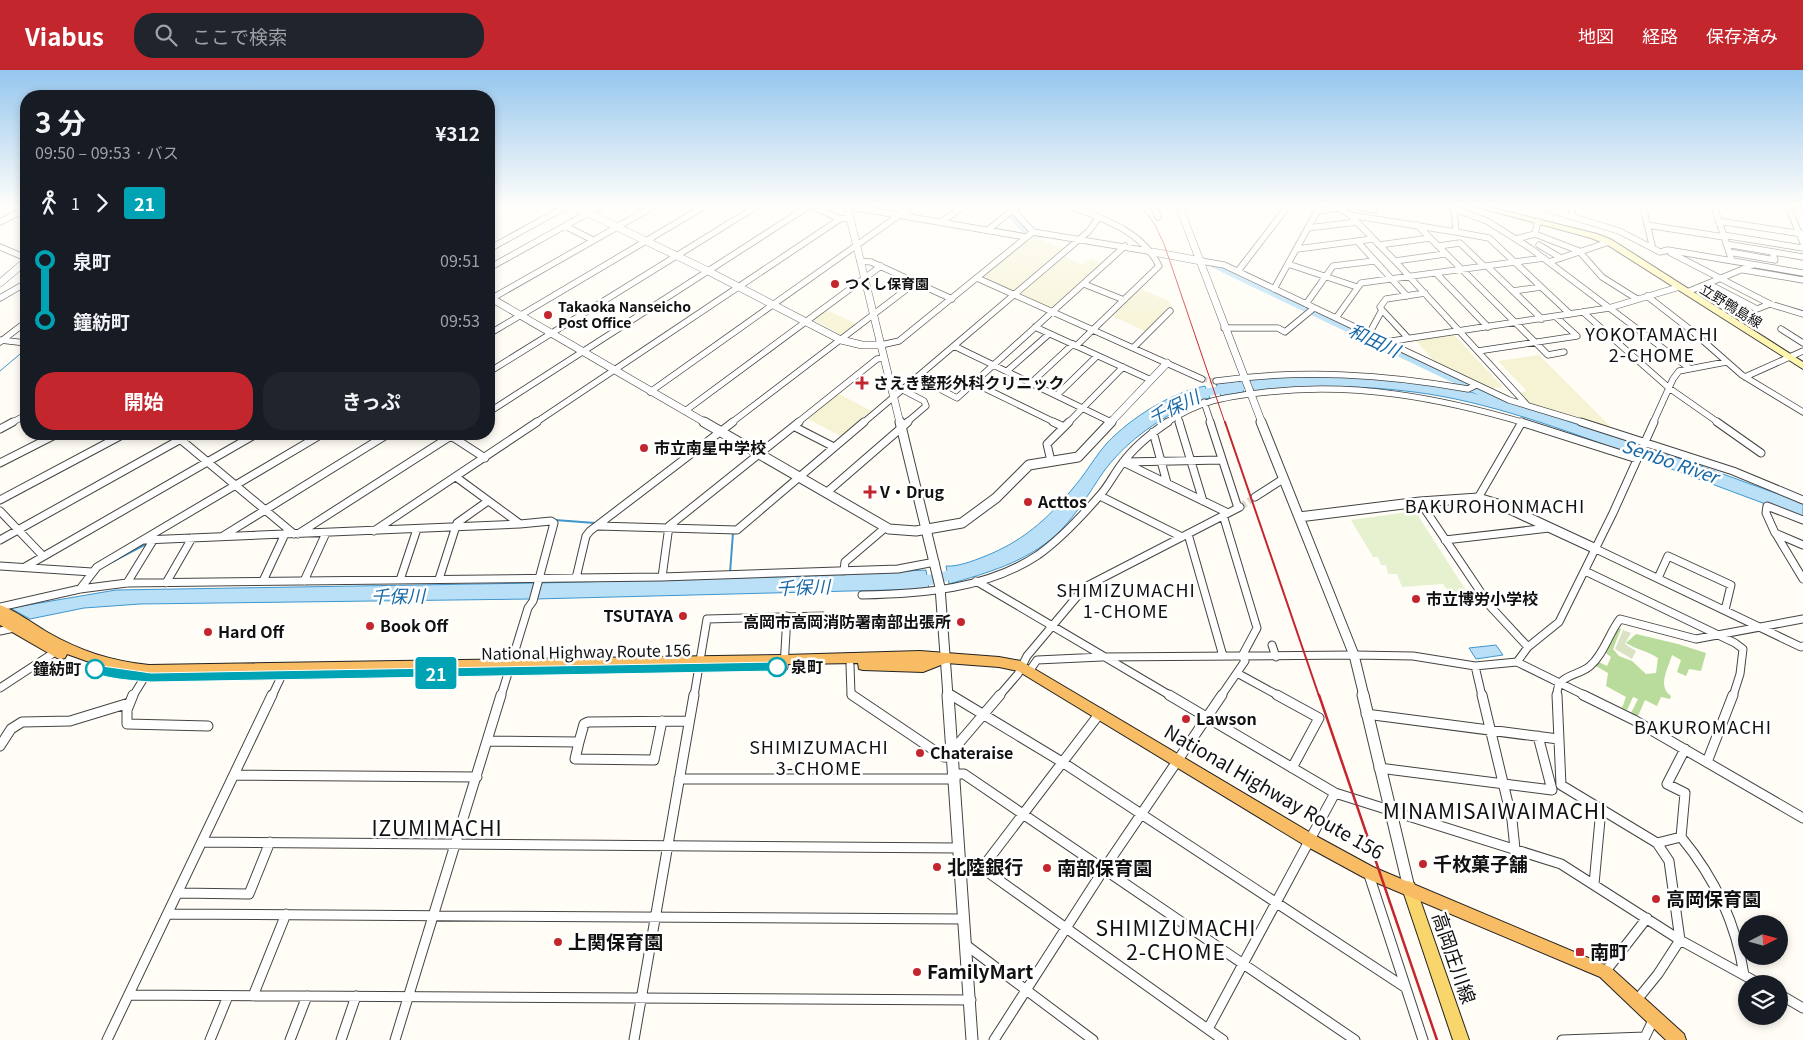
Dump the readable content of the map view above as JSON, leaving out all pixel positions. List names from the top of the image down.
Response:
{
  "streets": {
    "highway": ["National Highway Route 156"],
    "main road": ["立野鴨島線", "高岡庄川線"]
  },
  "crossings": [
    ["National Highway Route 156", "高岡庄川線"]
  ],
  "districts": [
    "YOKOTAMACHI 2-CHOME",
    "BAKUROHONMACHI",
    "SHIMIZUMACHI 1-CHOME",
    "BAKUROMACHI",
    "SHIMIZUMACHI 3-CHOME",
    "MINAMISAIWAIMACHI",
    "IZUMIMACHI",
    "SHIMIZUMACHI 2-CHOME"
  ],
  "water": ["和田川", "千保川", "Senbo River"],
  "places": {
    "other": [
      "つくし保育園",
      "Takaoka Nanseicho Post Office",
      "市立南星中学校",
      "Acttos",
      "市立博労小学校",
      "TSUTAYA",
      "高岡市高岡消防署南部出張所",
      "Book Off",
      "Hard Off",
      "泉町",
      "鐘紡町",
      "Lawson",
      "Chateraise",
      "千枚菓子舗",
      "北陸銀行",
      "南部保育園",
      "高岡保育園",
      "上関保育園",
      "FamilyMart"
    ],
    "health": ["さえき整形外科クリニック", "V・Drug"],
    "transit": ["南町"]
  },
  "lines": ["bus line 21"],
  "north": "right",
  "page": {
    "header": "Viabus",
    "search": "ここで検索",
    "nav": ["地図", "経路", "保存済み"],
    "on_map": "21",
    "heading": ["3 分", "09:50 – 09:53 · バス", "¥312"],
    "legs": ["1", "21"],
    "list": [
      {
        "name": "泉町",
        "value": "09:51"
      },
      {
        "name": "鐘紡町",
        "value": "09:53"
      }
    ],
    "buttons": ["開始", "きっぷ"]
  }
}
